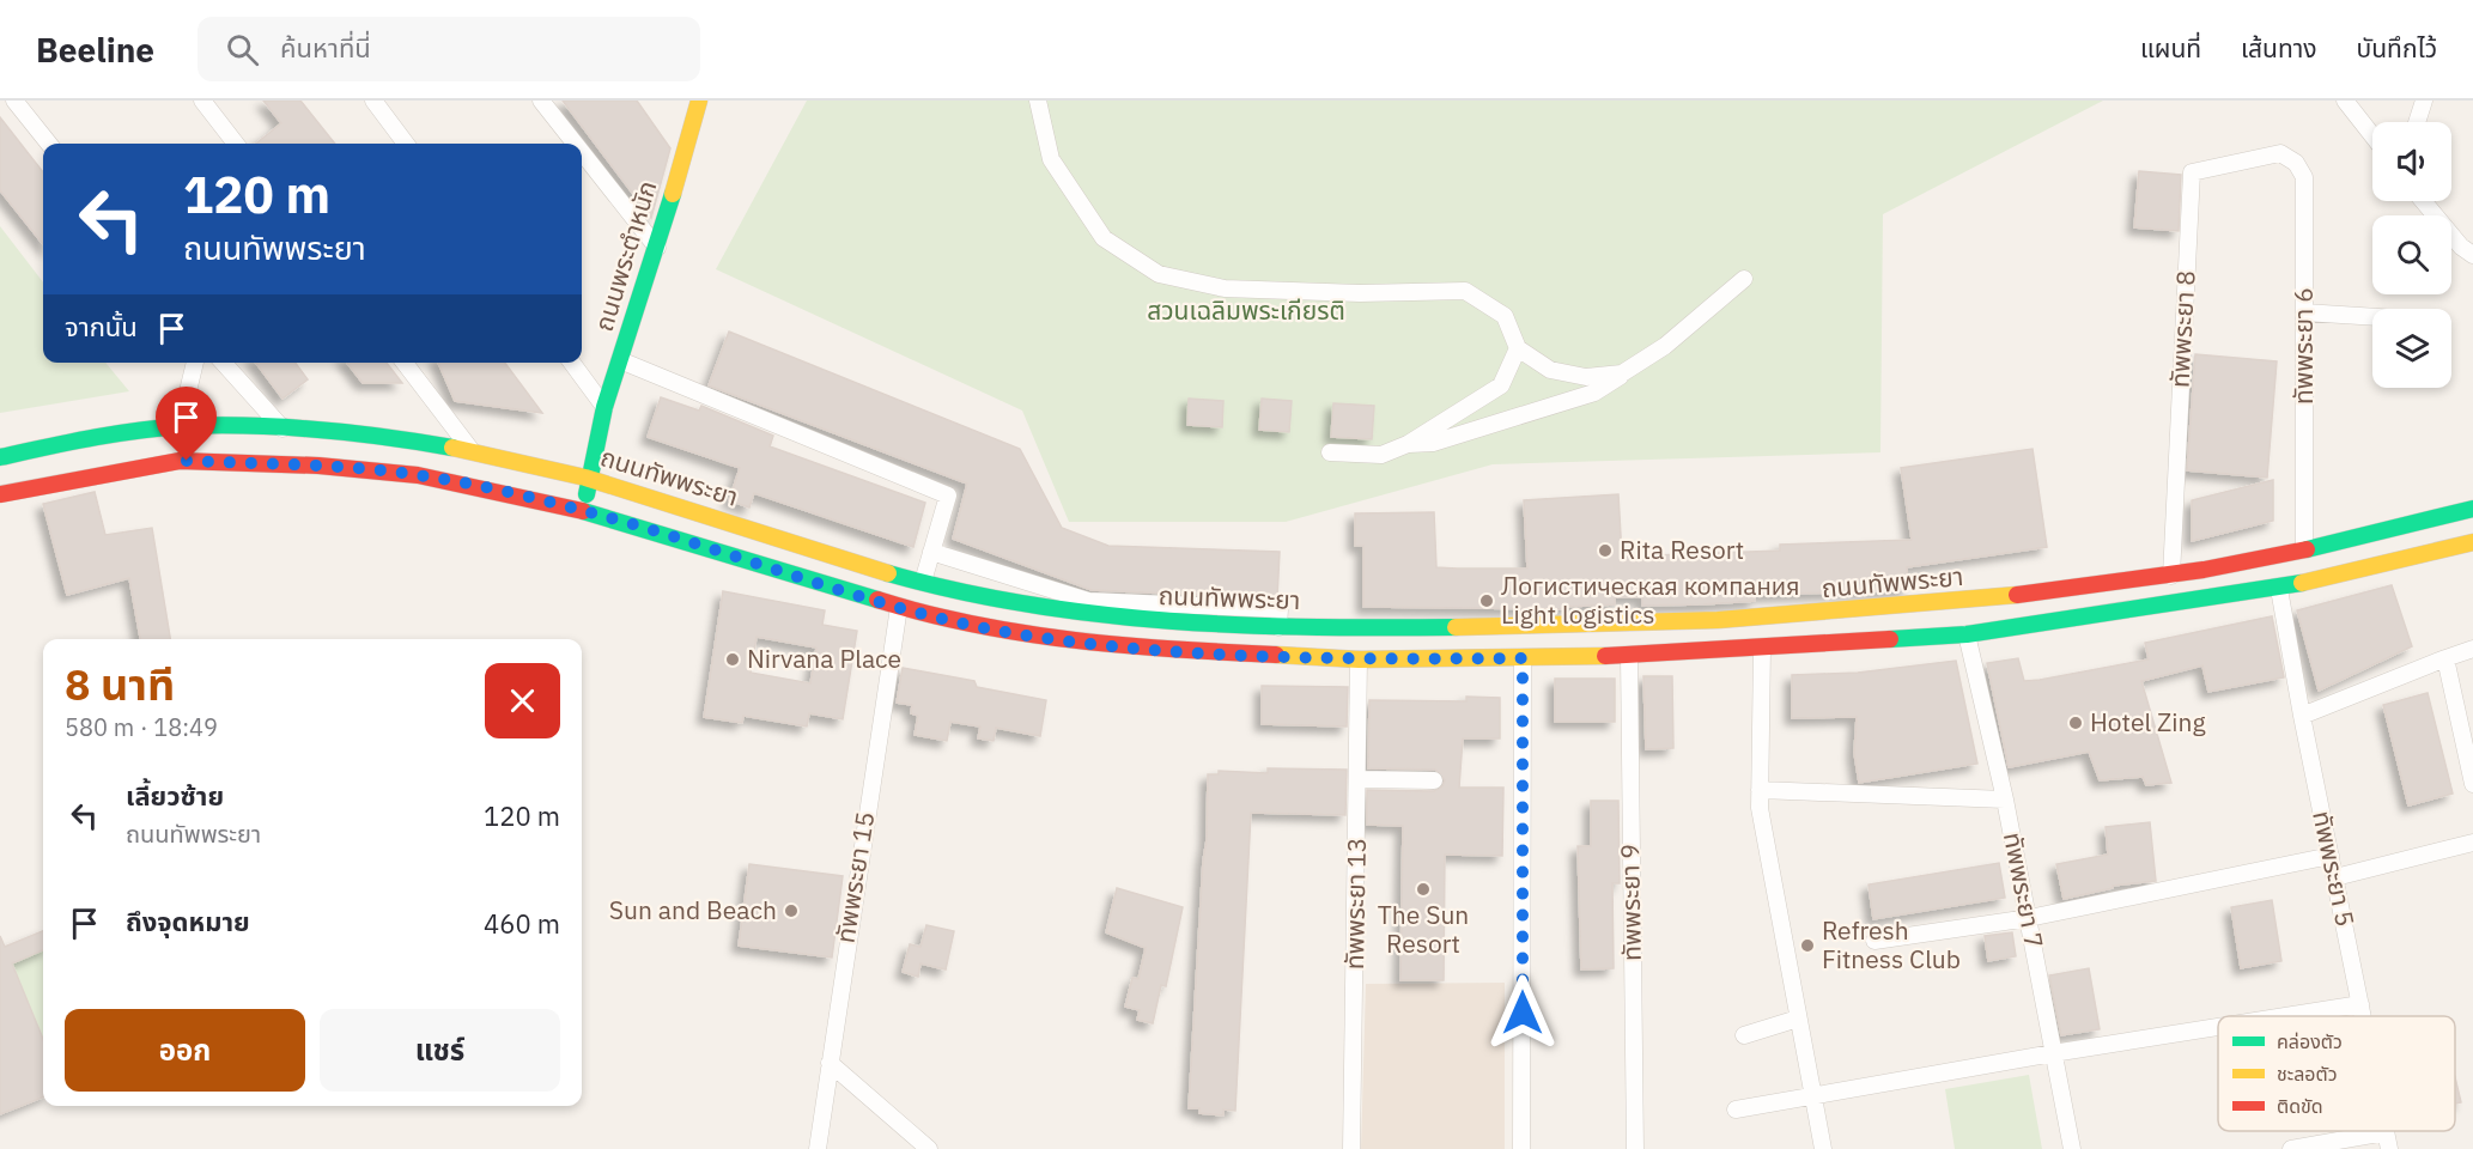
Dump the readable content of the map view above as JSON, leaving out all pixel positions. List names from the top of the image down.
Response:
{
  "streets": {
    "main road": ["ถนนพระตำหนัก", "ถนนทัพพระยา"],
    "street": [
      "ทัพพระยา 8",
      "ทัพพระยา 6",
      "ทัพพระยา 5",
      "ทัพพระยา 15",
      "ทัพพระยา 7",
      "ทัพพระยา 9",
      "ทัพพระยา 13"
    ]
  },
  "crossings": [
    ["ถนนพระตำหนัก", "ถนนทัพพระยา"],
    ["ทัพพระยา 8", "ทัพพระยา 6"],
    ["ทัพพระยา 8", "ถนนทัพพระยา"],
    ["ทัพพระยา 6", "ถนนทัพพระยา"],
    ["ถนนทัพพระยา", "ทัพพระยา 5"],
    ["ถนนทัพพระยา", "ทัพพระยา 15"],
    ["ถนนทัพพระยา", "ทัพพระยา 7"],
    ["ถนนทัพพระยา", "ทัพพระยา 9"],
    ["ถนนทัพพระยา", "ทัพพระยา 13"]
  ],
  "parks": ["สวนเฉลิมพระเกียรติ"],
  "places": [
    "Rita Resort",
    "Логистическая компания Light logistics",
    "Nirvana Place",
    "Hotel Zing",
    "The Sun Resort",
    "Sun and Beach",
    "Refresh Fitness Club"
  ],
  "legend": ["คล่องตัว", "ชะลอตัว", "ติดขัด"],
  "page": {
    "header": "Beeline",
    "search": "ค้นหาที่นี่",
    "nav": ["แผนที่", "เส้นทาง", "บันทึกไว้"],
    "turn": ["120 m", "ถนนทัพพระยา"],
    "then": "จากนั้น",
    "heading": ["8 นาที", "580 m · 18:49"],
    "list": [
      {
        "name": "เลี้ยวซ้าย",
        "note": "ถนนทัพพระยา",
        "value": "120 m"
      },
      {
        "name": "ถึงจุดหมาย",
        "value": "460 m"
      }
    ],
    "buttons": ["ออก", "แชร์"]
  }
}
